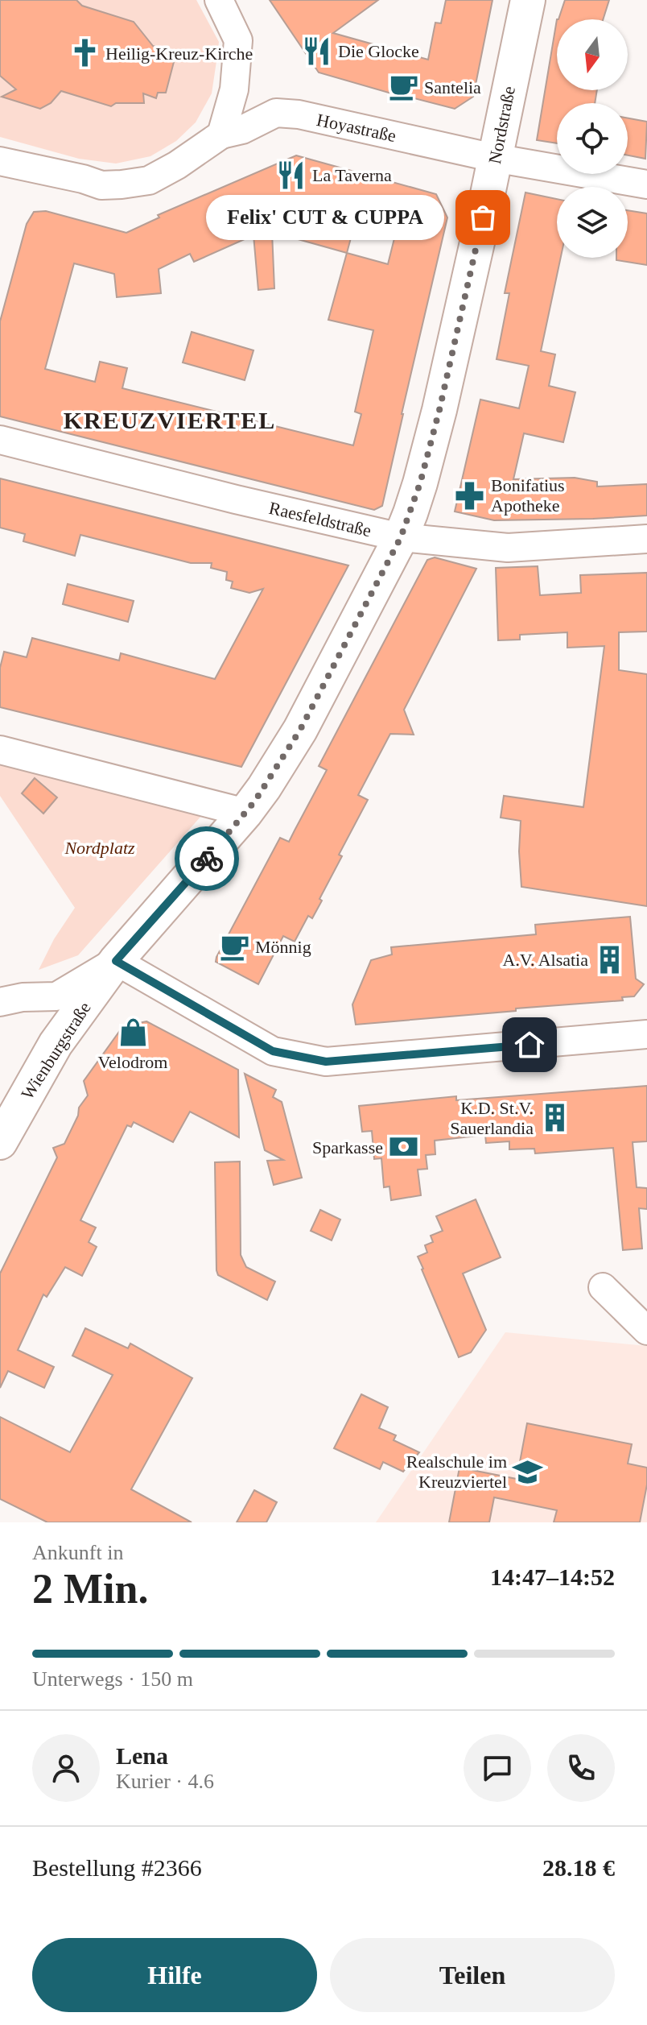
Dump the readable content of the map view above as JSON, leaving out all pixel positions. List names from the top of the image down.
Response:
{
  "streets": {
    "street": [
      "Nordstraße",
      "Hoyastraße",
      "Raesfeldstraße",
      "Wienburgstraße"
    ]
  },
  "crossings": [
    ["Nordstraße", "Hoyastraße"],
    ["Nordstraße", "Raesfeldstraße"],
    ["Nordstraße", "Wienburgstraße"]
  ],
  "districts": ["KREUZVIERTEL"],
  "parks": ["Nordplatz"],
  "places": {
    "restaurant": ["Die Glocke", "La Taverna"],
    "church": ["Heilig-Kreuz-Kirche"],
    "cafe": ["Santelia", "Mönnig"],
    "other": ["Felix' CUT & CUPPA"],
    "pharmacy": ["Bonifatius Apotheke"],
    "building": ["A.V. Alsatia", "K.D. St.V. Sauerlandia"],
    "shop": ["Velodrom"],
    "bank": ["Sparkasse"],
    "school or university": ["Realschule im Kreuzviertel"]
  },
  "north": "bottom",
  "page": {
    "bubble": "Felix' CUT & CUPPA",
    "heading": ["2 Min.", "Ankunft in", "14:47–14:52"],
    "panel": [
      "Lena",
      "Kurier · 4.6",
      "Bestellung #2366",
      "28.18 €"
    ],
    "bar": "Unterwegs · 150 m",
    "buttons": ["Hilfe", "Teilen"]
  }
}
